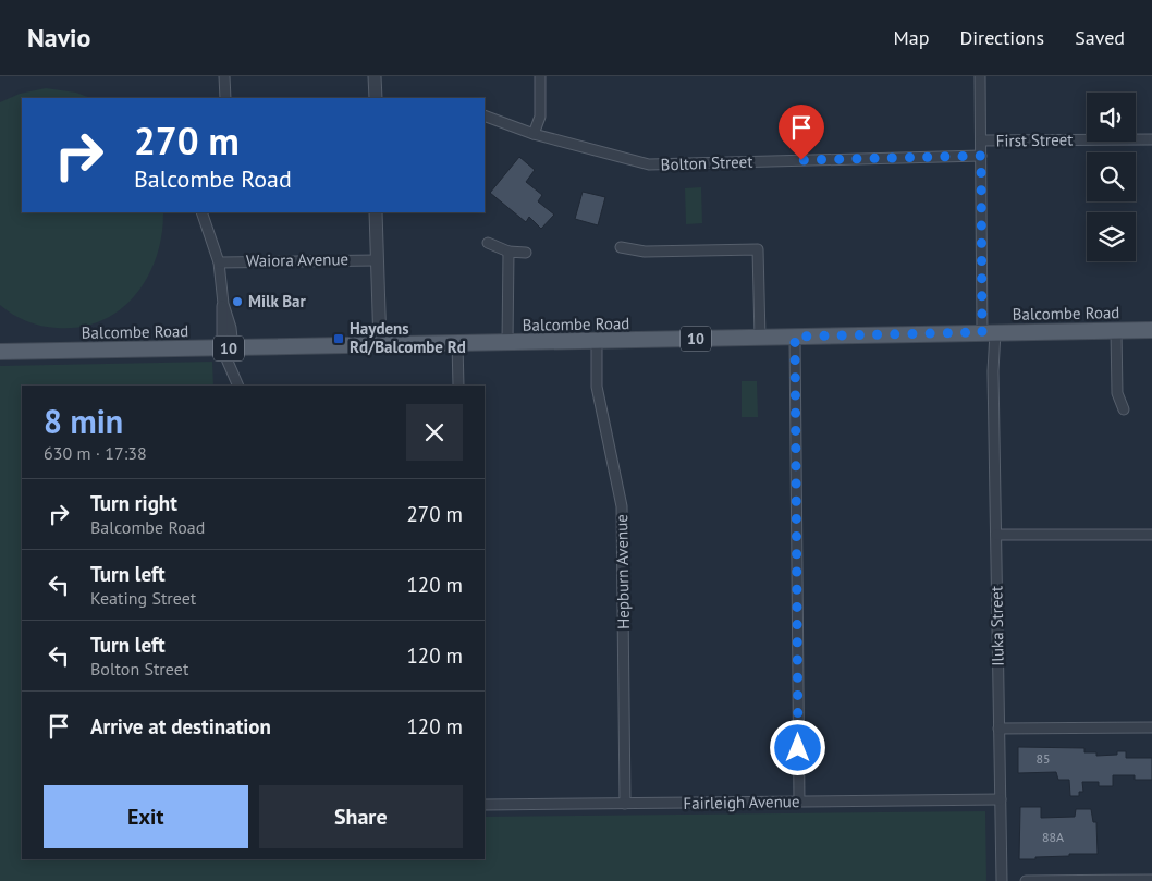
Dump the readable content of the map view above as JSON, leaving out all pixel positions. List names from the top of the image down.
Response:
{
  "streets": {
    "main road": ["Balcombe Road", "10"],
    "street": [
      "First Street",
      "Bolton Street",
      "Waiora Avenue",
      "Hepburn Avenue",
      "Iluka Street",
      "Fairleigh Avenue"
    ]
  },
  "crossings": [
    ["First Street", "Iluka Street"],
    ["Bolton Street", "Iluka Street"],
    ["Balcombe Road", "Hepburn Avenue"],
    ["Balcombe Road", "Iluka Street"],
    ["Hepburn Avenue", "Fairleigh Avenue"],
    ["Iluka Street", "Fairleigh Avenue"]
  ],
  "places": {
    "other": ["Milk Bar"],
    "transit": ["Haydens Rd/Balcombe Rd"]
  },
  "house_numbers": ["85", "88A"],
  "page": {
    "header": "Navio",
    "nav": ["Map", "Directions", "Saved"],
    "turn": ["270 m", "Balcombe Road"],
    "heading": ["8 min", "630 m · 17:38"],
    "list": [
      {
        "name": "Turn right",
        "note": "Balcombe Road",
        "value": "270 m"
      },
      {
        "name": "Turn left",
        "note": "Keating Street",
        "value": "120 m"
      },
      {
        "name": "Turn left",
        "note": "Bolton Street",
        "value": "120 m"
      },
      {
        "name": "Arrive at destination",
        "value": "120 m"
      }
    ],
    "buttons": ["Exit", "Share"]
  }
}
